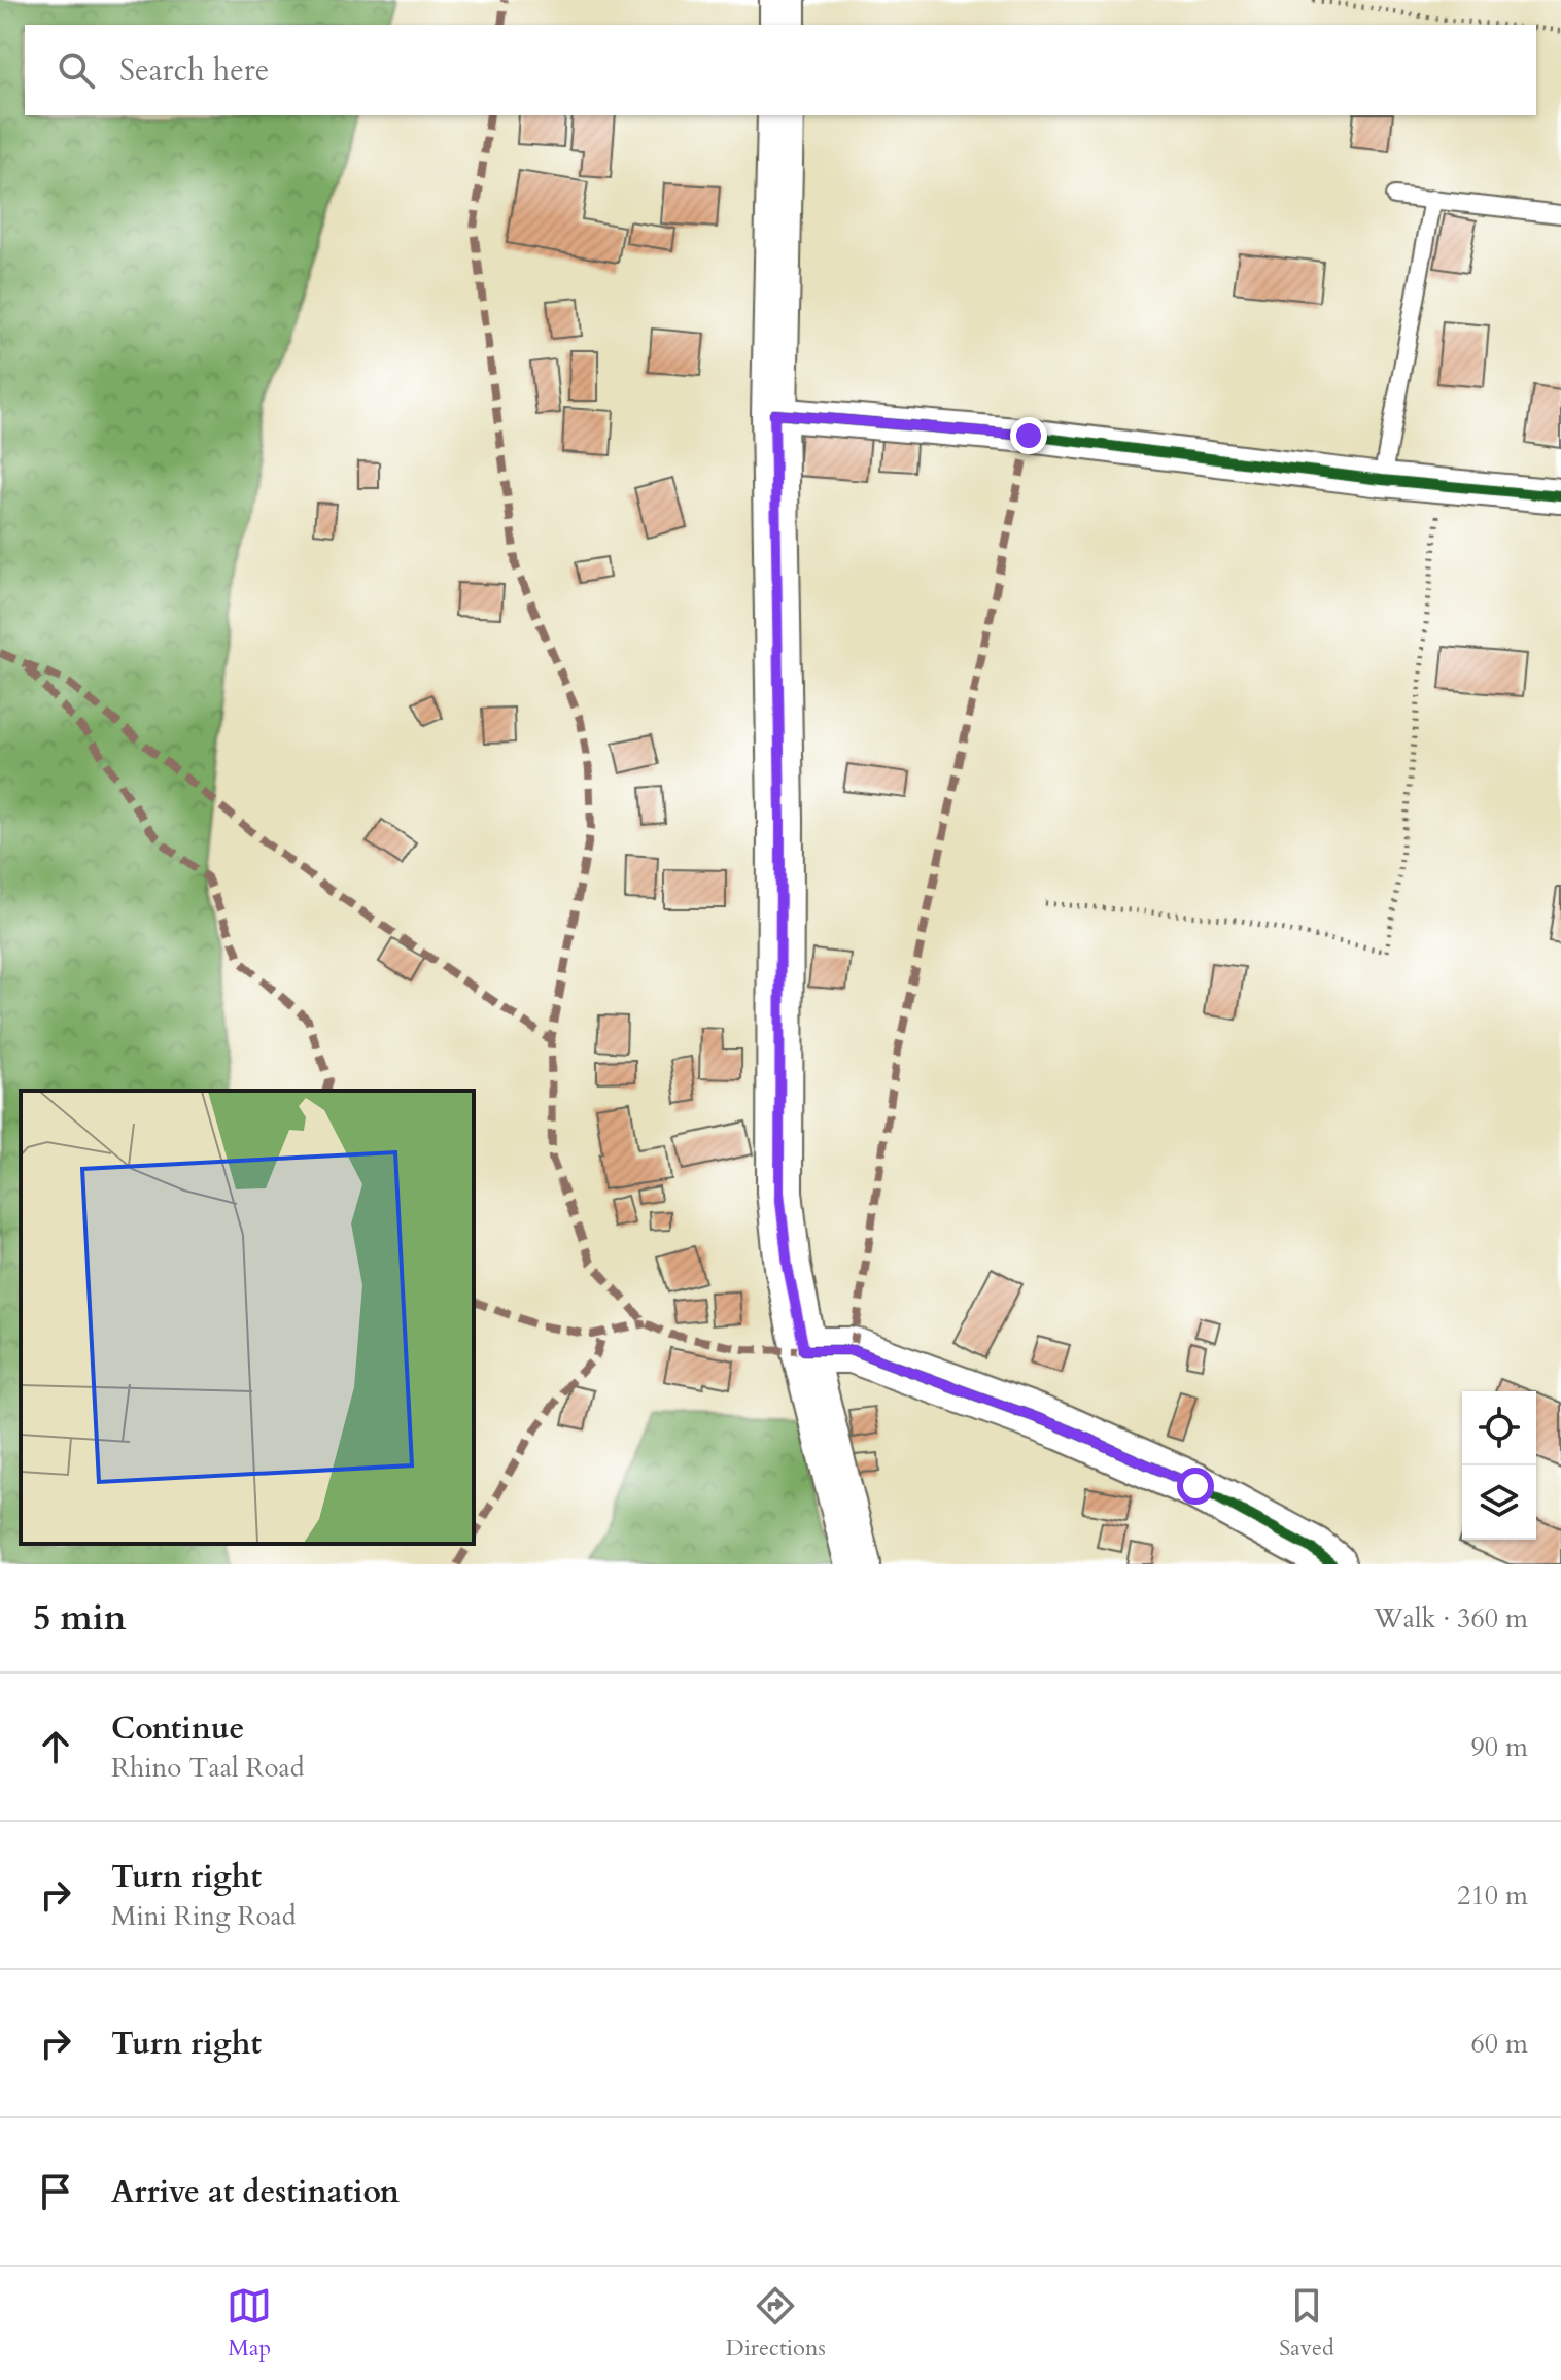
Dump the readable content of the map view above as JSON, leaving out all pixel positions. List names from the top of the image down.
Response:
{
  "page": {
    "search": "Search here",
    "heading": ["5 min", "Walk · 360 m"],
    "list": [
      ["Continue", "Rhino Taal Road", "90 m"],
      ["Turn right", "Mini Ring Road", "210 m"],
      ["Turn right", "60 m"],
      "Arrive at destination"
    ],
    "nav": ["Map", "Directions", "Saved"]
  }
}
